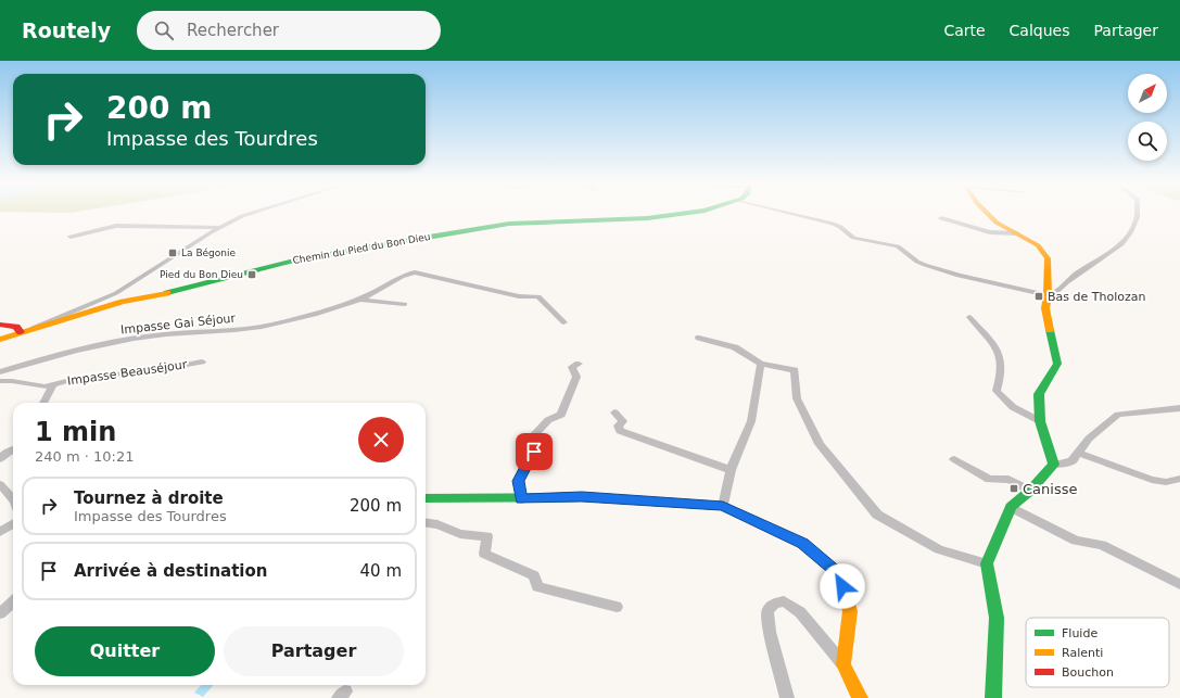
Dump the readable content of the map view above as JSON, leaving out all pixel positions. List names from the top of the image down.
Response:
{
  "streets": {
    "street": ["Chemin du Pied du Bon Dieu", "Impasse Gai Séjour", "Impasse Beauséjour"]
  },
  "places": {
    "transit": [
      "La Bégonie",
      "Pied du Bon Dieu",
      "Bas de Tholozan",
      "Canisse"
    ]
  },
  "legend": ["Fluide", "Ralenti", "Bouchon"],
  "north": "top right",
  "page": {
    "header": "Routely",
    "search": "Rechercher",
    "nav": ["Carte", "Calques", "Partager"],
    "turn": ["200 m", "Impasse des Tourdres"],
    "heading": ["1 min", "240 m · 10:21"],
    "list": [
      {
        "name": "Tournez à droite",
        "note": "Impasse des Tourdres",
        "value": "200 m"
      },
      {
        "name": "Arrivée à destination",
        "value": "40 m"
      }
    ],
    "buttons": ["Quitter", "Partager"]
  }
}
